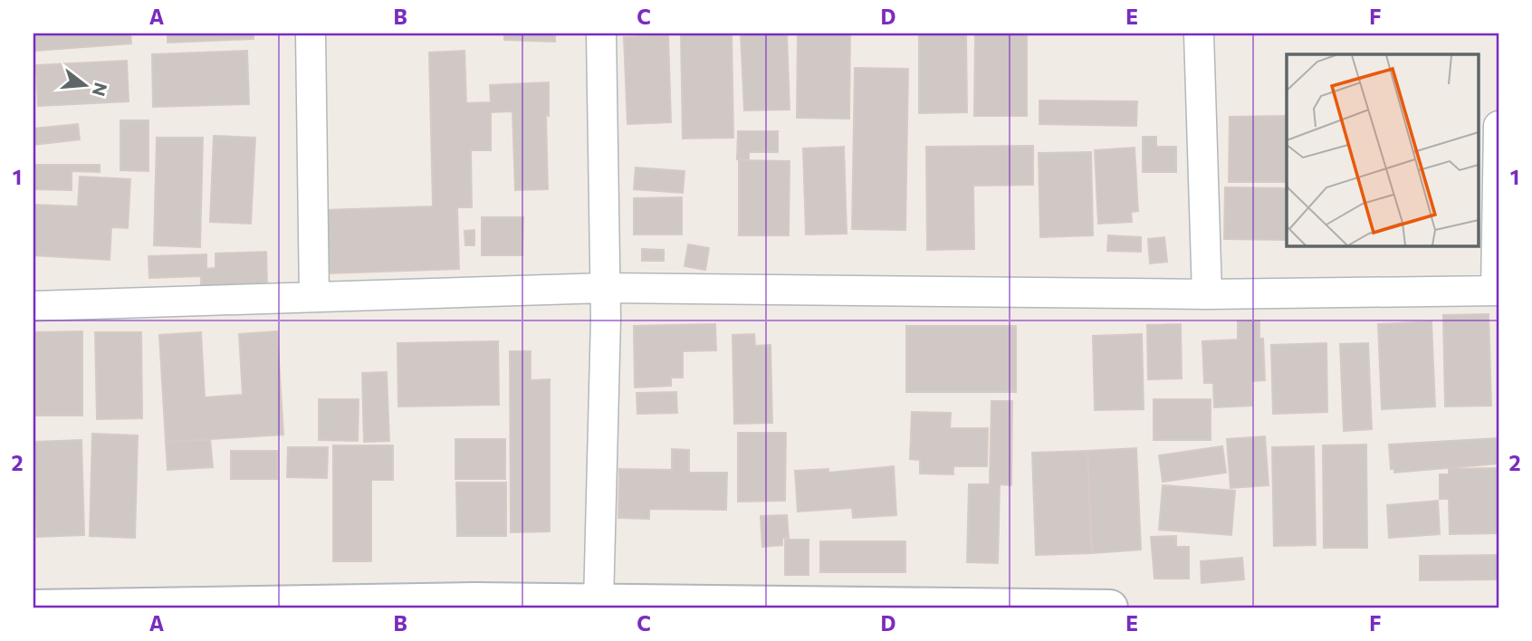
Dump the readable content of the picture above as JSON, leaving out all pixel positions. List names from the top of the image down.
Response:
{
  "north": "right",
  "grid": {
    "columns": [
      "A",
      "B",
      "C",
      "D",
      "E",
      "F"
    ],
    "rows": ["1", "2"]
  }
}
